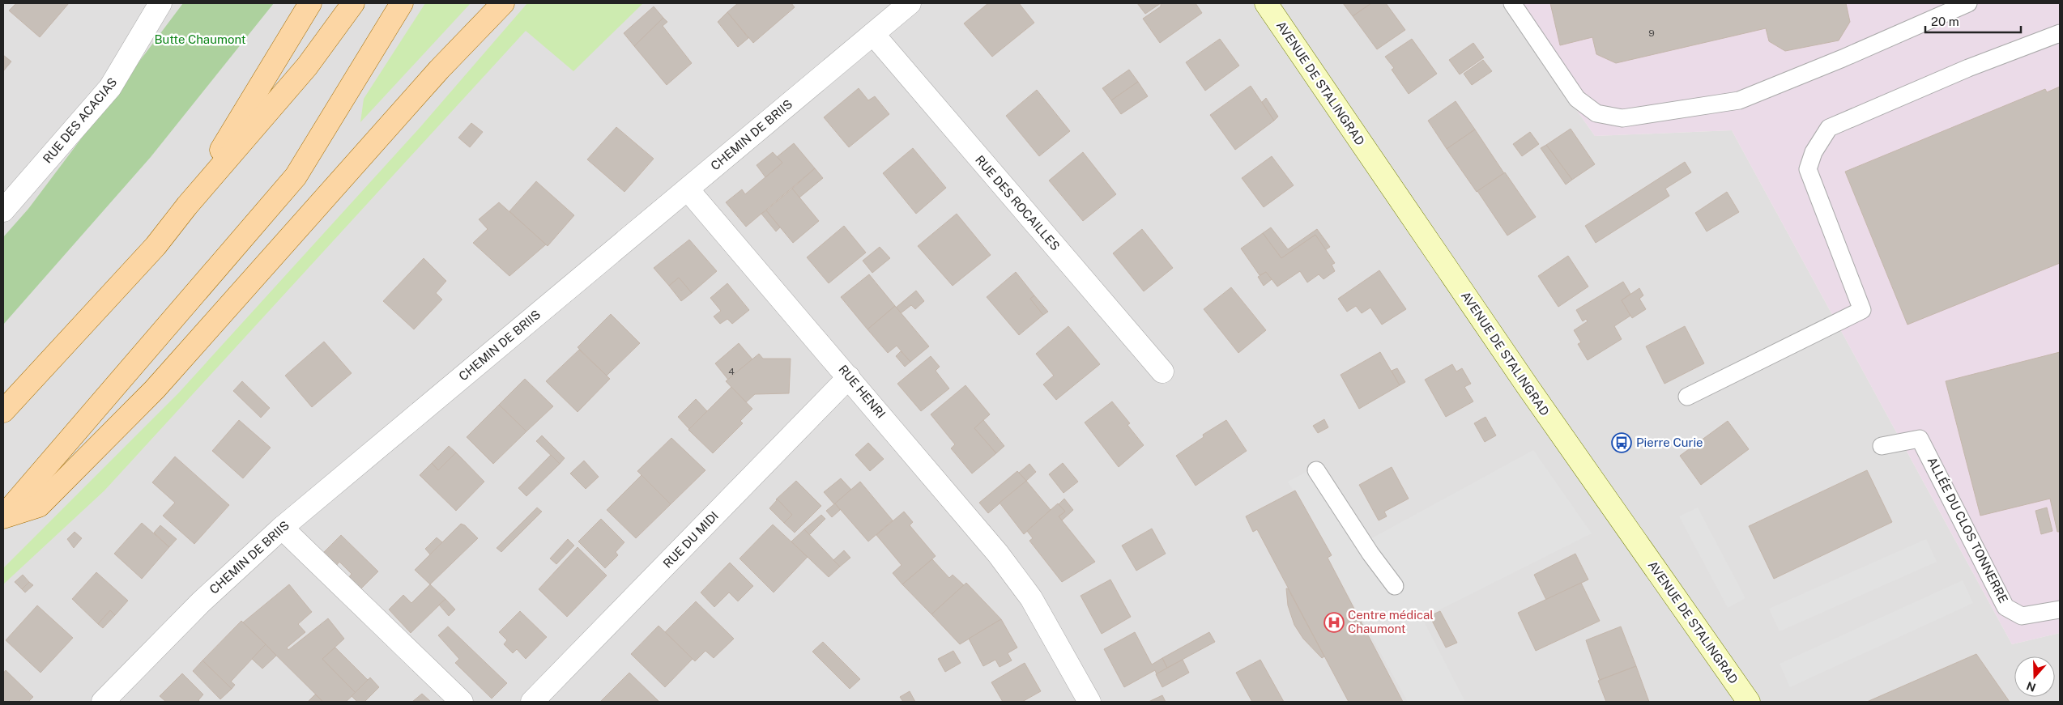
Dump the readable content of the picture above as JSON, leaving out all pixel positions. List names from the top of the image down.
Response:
{
  "streets": {
    "main road": ["AVENUE DE STALINGRAD"],
    "street": [
      "RUE DES ACACIAS",
      "CHEMIN DE BRIIS",
      "RUE DES ROCAILLES",
      "RUE HENRI",
      "RUE DU MIDI"
    ],
    "lane": ["ALLÉE DU CLOS TONNERRE"]
  },
  "crossings": [
    ["CHEMIN DE BRIIS", "RUE DES ROCAILLES"],
    ["CHEMIN DE BRIIS", "RUE HENRI"],
    ["RUE HENRI", "RUE DU MIDI"]
  ],
  "parks": ["Butte Chaumont"],
  "places": {
    "bus stop": ["Pierre Curie"],
    "hospital": ["Centre médical Chaumont"]
  },
  "house_numbers": ["9", "4"],
  "scale_bar": "20 m",
  "north": "bottom"
}
